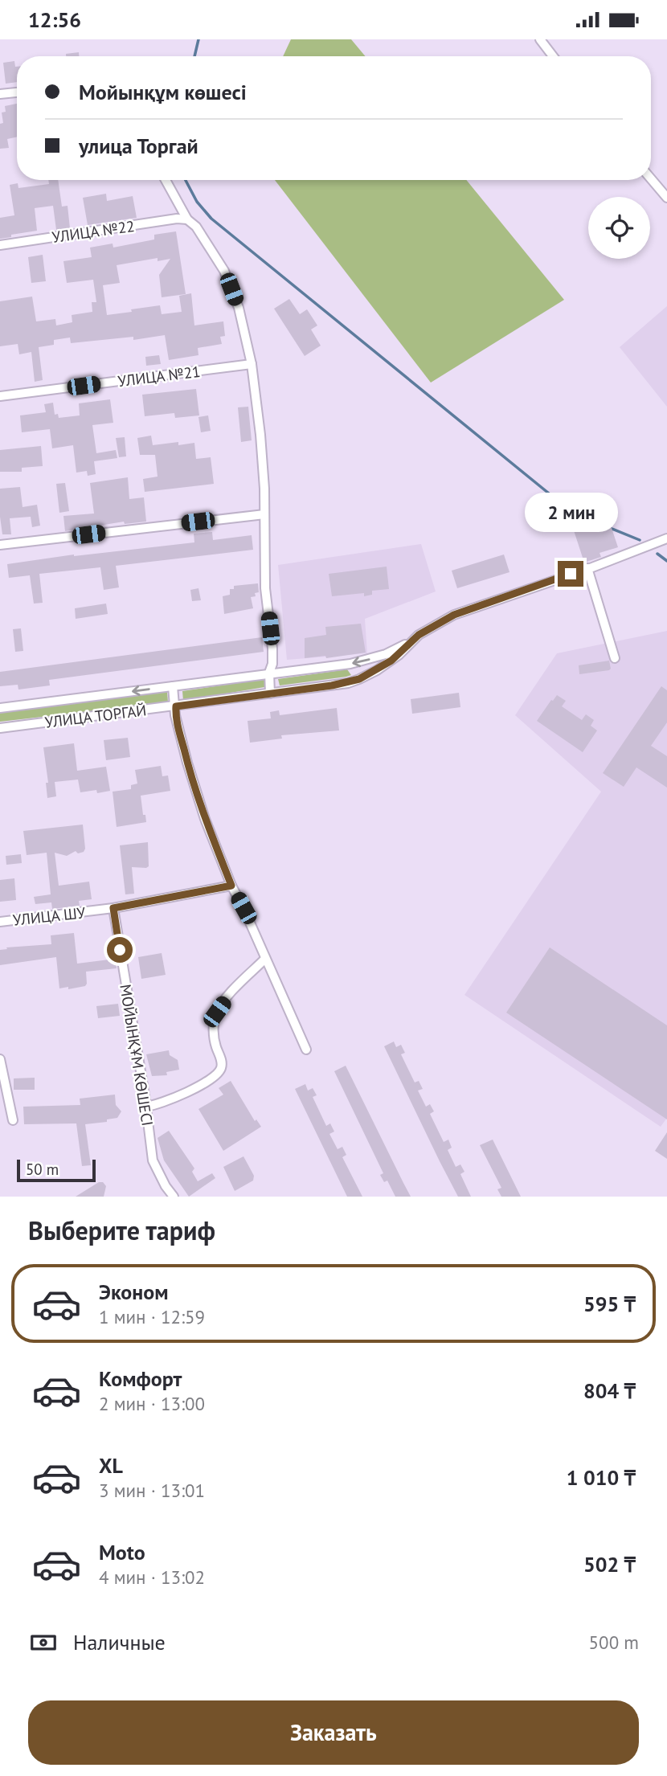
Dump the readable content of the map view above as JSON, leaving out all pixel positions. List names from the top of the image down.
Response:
{
  "streets": {
    "street": [
      "УЛИЦА №22",
      "УЛИЦА №21",
      "УЛИЦА ТОРГАЙ",
      "УЛИЦА ШУ",
      "МОЙЫНҚҰМ КӨШЕСІ"
    ]
  },
  "crossings": [
    ["УЛИЦА ШУ", "МОЙЫНҚҰМ КӨШЕСІ"]
  ],
  "scale_bar": "50 m",
  "page": {
    "status": "12:56",
    "banner": ["Мойынқұм көшесі", "улица Торгай"],
    "bubble": "2 мин",
    "scale": "50 m",
    "heading": "Выберите тариф",
    "list": [
      {
        "name": "Эконом",
        "note": "1 мин · 12:59",
        "value": "595 ₸"
      },
      {
        "name": "Комфорт",
        "note": "2 мин · 13:00",
        "value": "804 ₸"
      },
      {
        "name": "XL",
        "note": "3 мин · 13:01",
        "value": "1 010 ₸"
      },
      {
        "name": "Moto",
        "note": "4 мин · 13:02",
        "value": "502 ₸"
      }
    ],
    "pay": ["Наличные", "500 m"],
    "buttons": "Заказать"
  }
}
